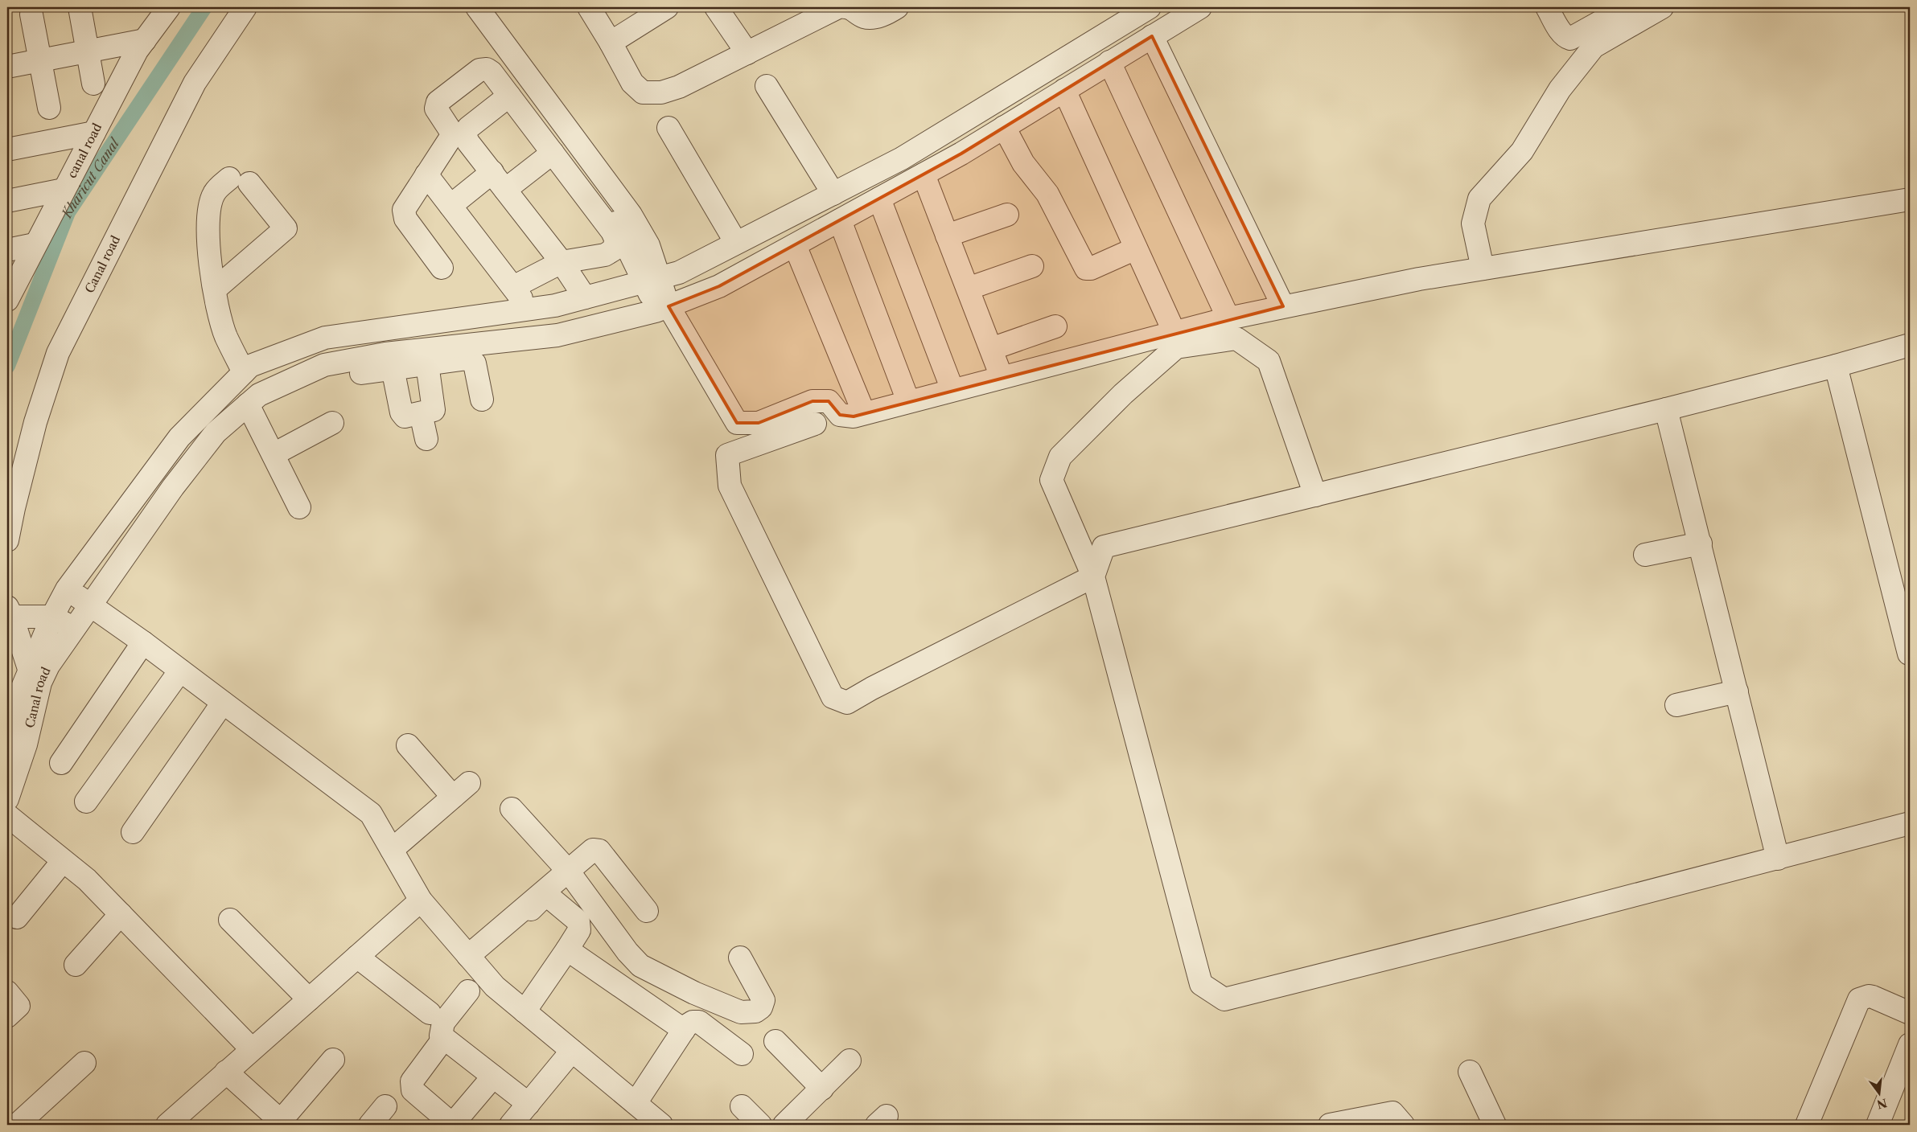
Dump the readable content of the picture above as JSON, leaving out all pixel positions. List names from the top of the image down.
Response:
{
  "streets": {
    "street": ["canal road", "Canal road"]
  },
  "water": ["Kharicut Canal"],
  "north": "bottom"
}
